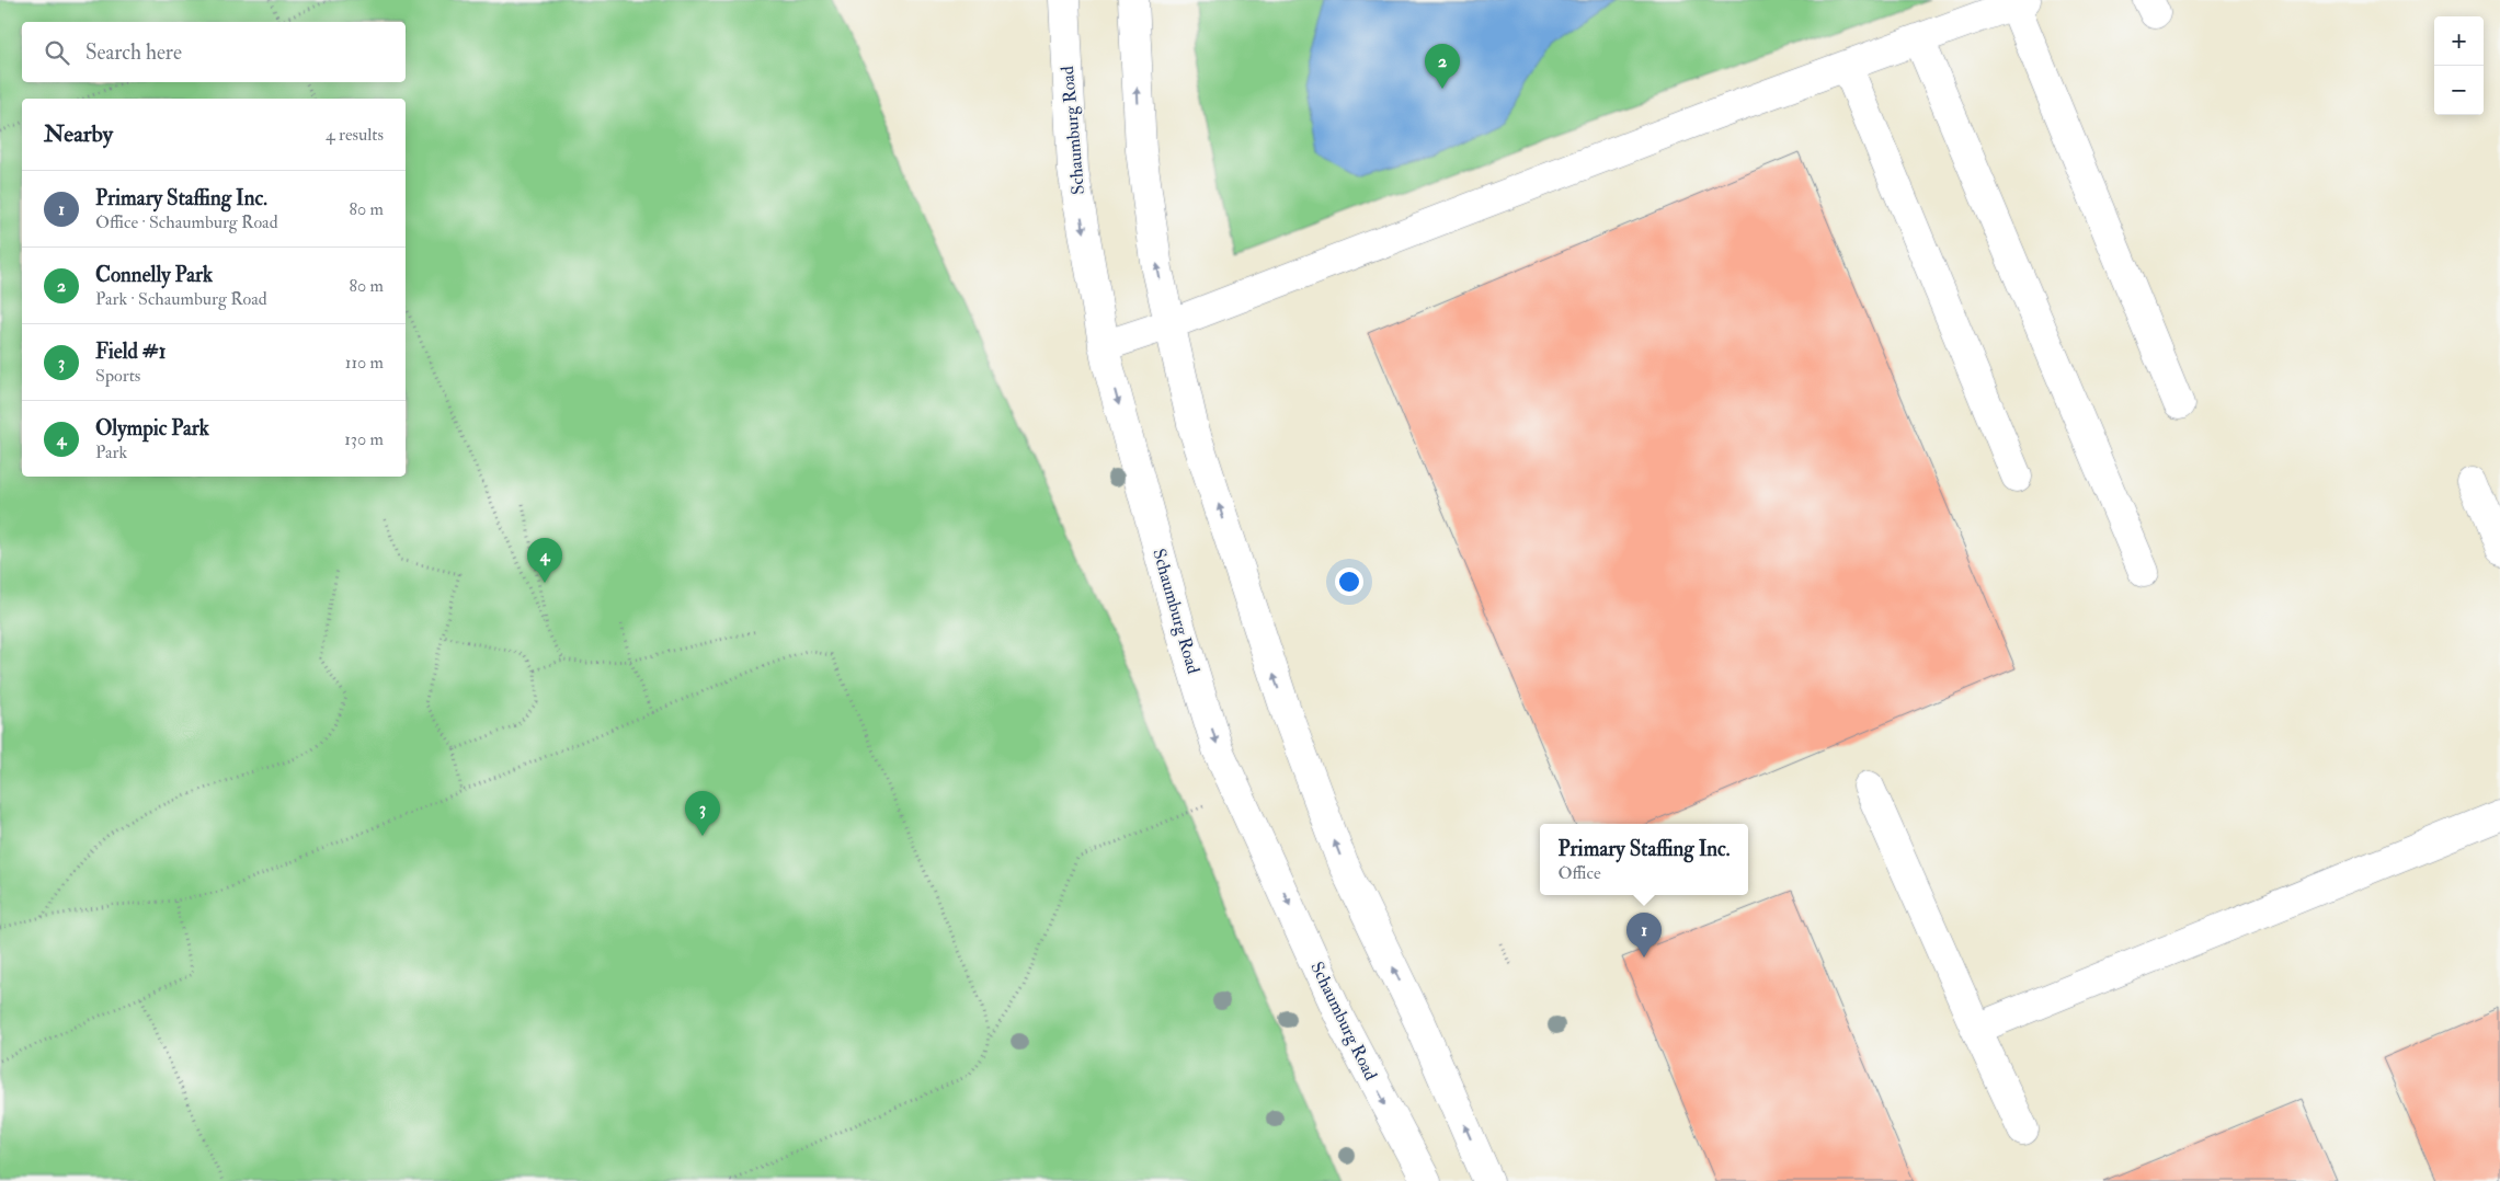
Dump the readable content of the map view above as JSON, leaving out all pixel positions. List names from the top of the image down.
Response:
{
  "streets": {
    "street": ["Schaumburg Road"]
  },
  "page": {
    "map_buttons": ["+", "−"],
    "search": "Search here",
    "pins": [
      "2",
      "4",
      "3",
      "1"
    ],
    "heading": ["Nearby", "4 results"],
    "list": [
      {
        "mark": "1",
        "name": "Primary Staffing Inc.",
        "note": "Office · Schaumburg Road",
        "value": "80 m"
      },
      {
        "mark": "2",
        "name": "Connelly Park",
        "note": "Park · Schaumburg Road",
        "value": "80 m"
      },
      {
        "mark": "3",
        "name": "Field #1",
        "note": "Sports",
        "value": "110 m"
      },
      {
        "mark": "4",
        "name": "Olympic Park",
        "note": "Park",
        "value": "130 m"
      }
    ],
    "popup": ["Primary Staffing Inc.", "Office"]
  }
}
